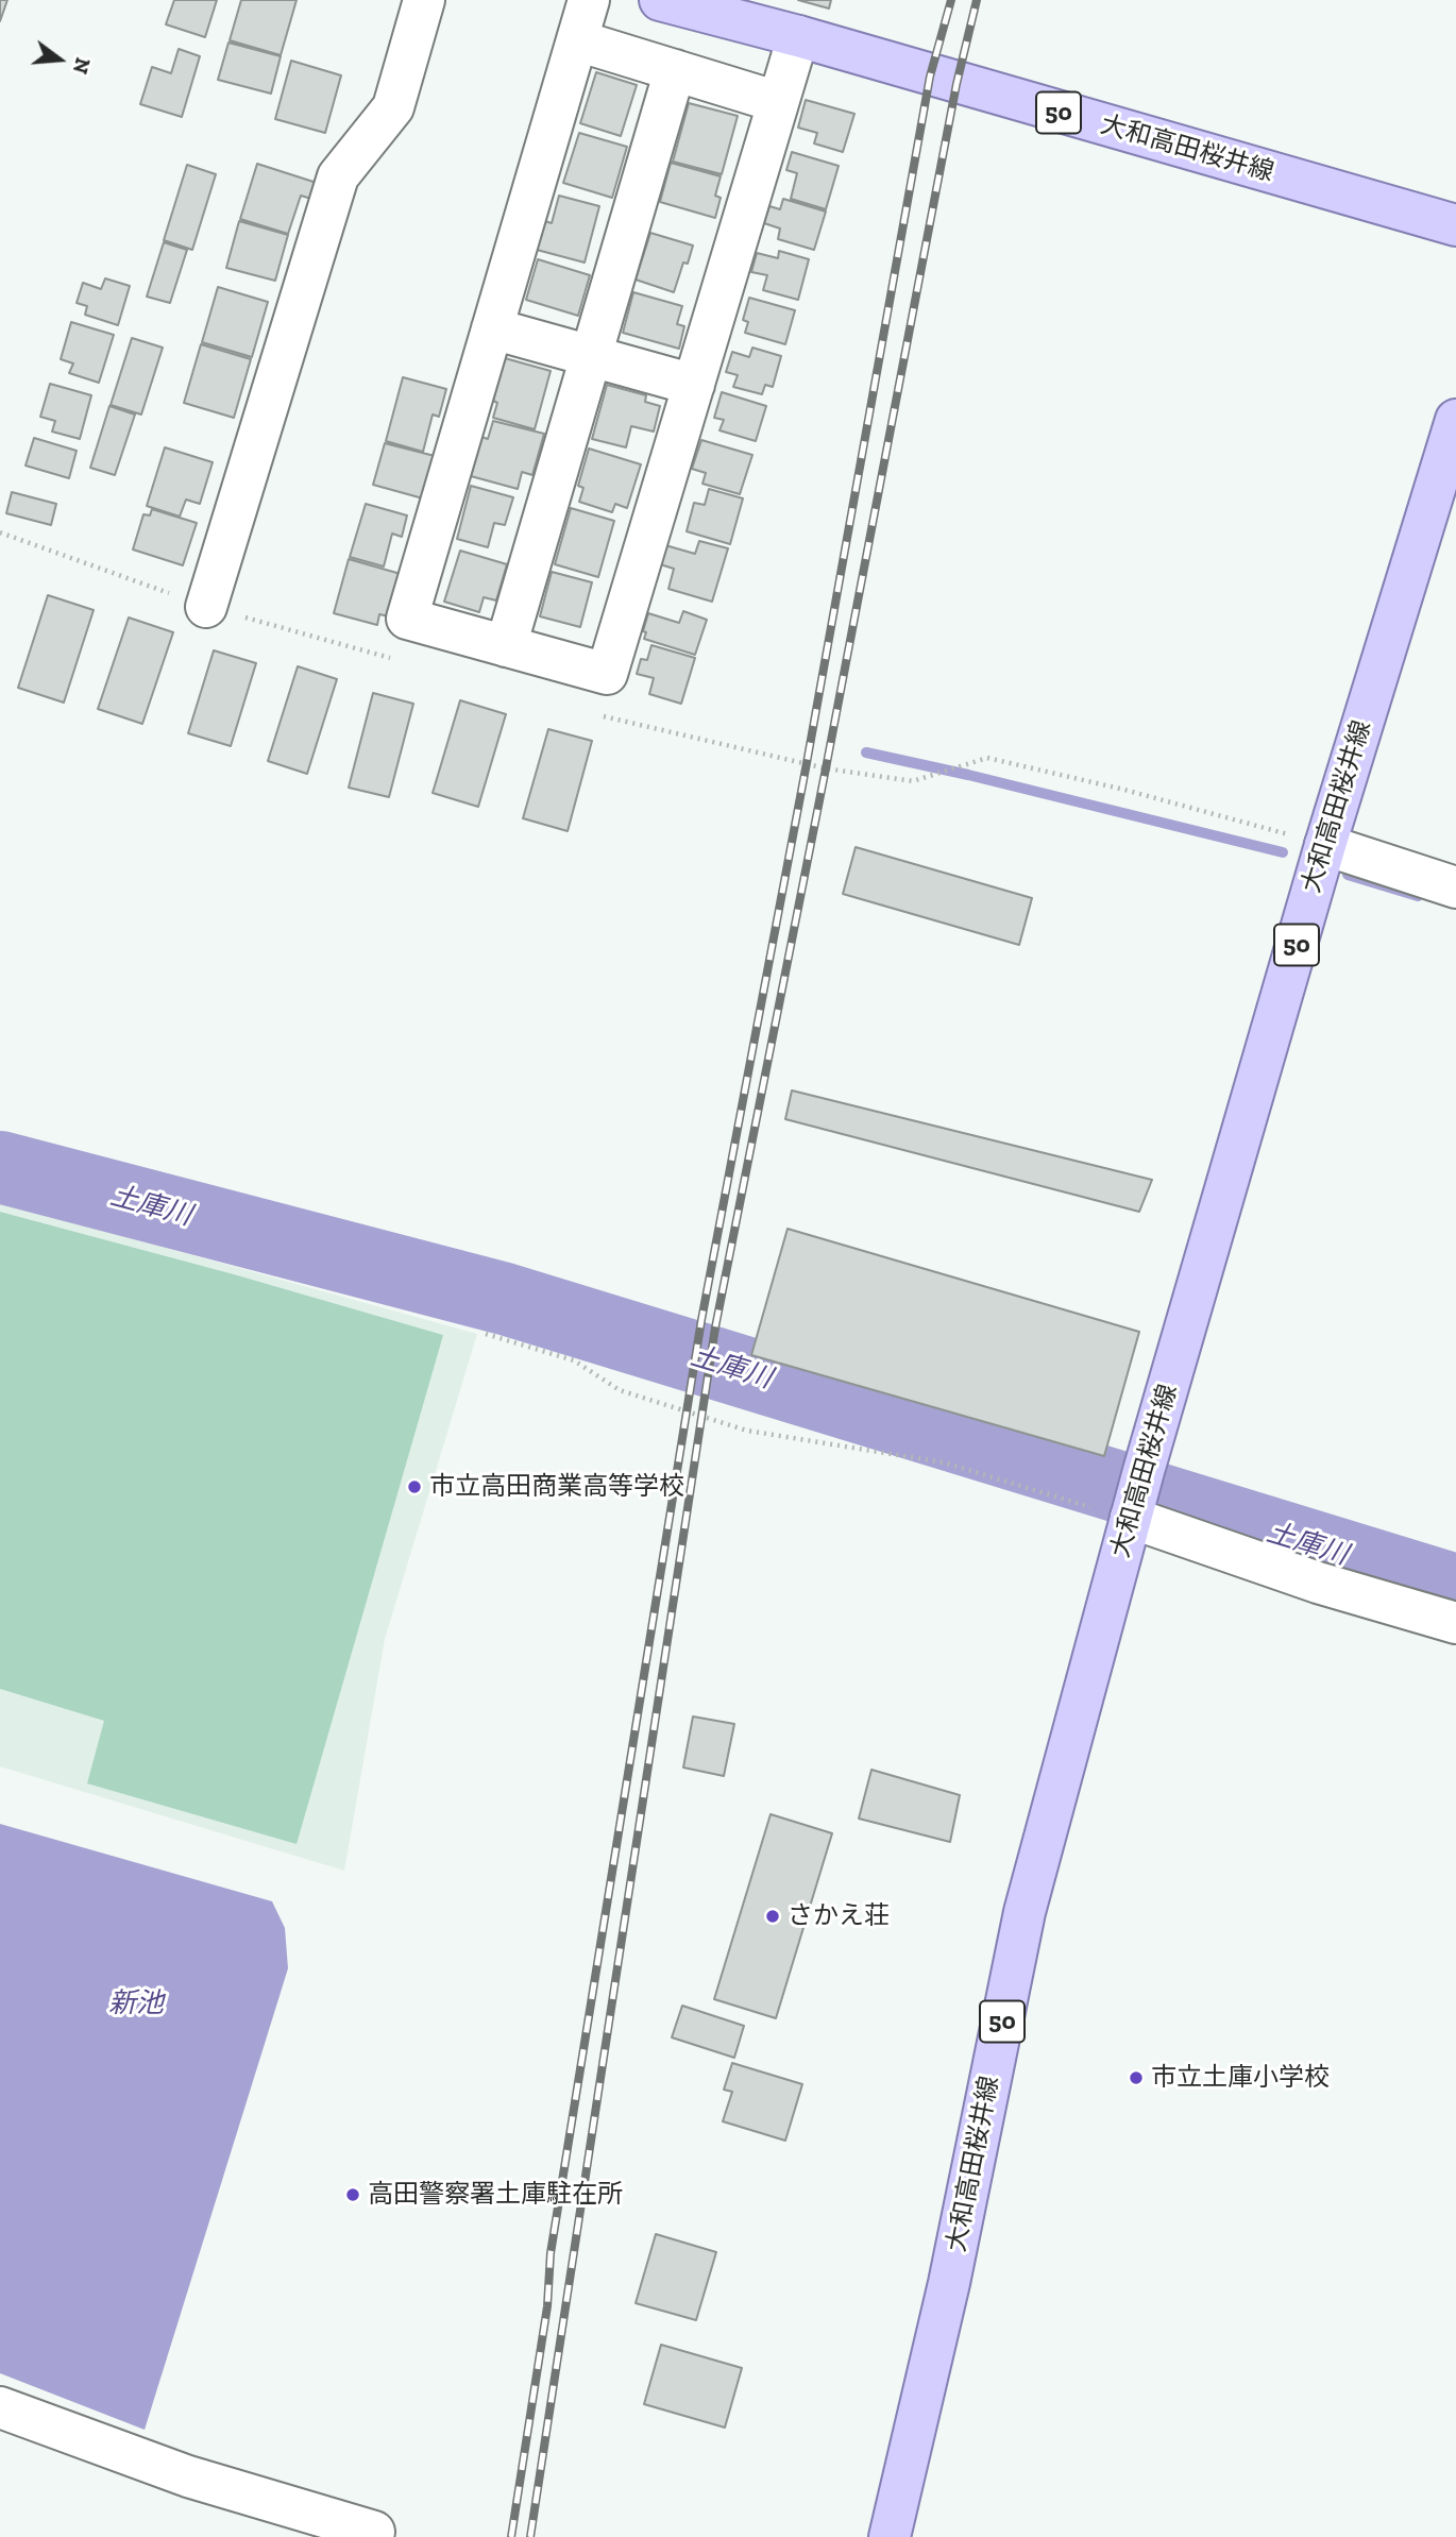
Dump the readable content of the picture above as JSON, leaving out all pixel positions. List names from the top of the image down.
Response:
{
  "streets": {
    "main road": ["50", "大和高田桜井線"]
  },
  "water": ["土庫川", "新池"],
  "places": [
    "市立高田商業高等学校",
    "さかえ荘",
    "市立土庫小学校",
    "高田警察署土庫駐在所"
  ],
  "north": "right"
}
